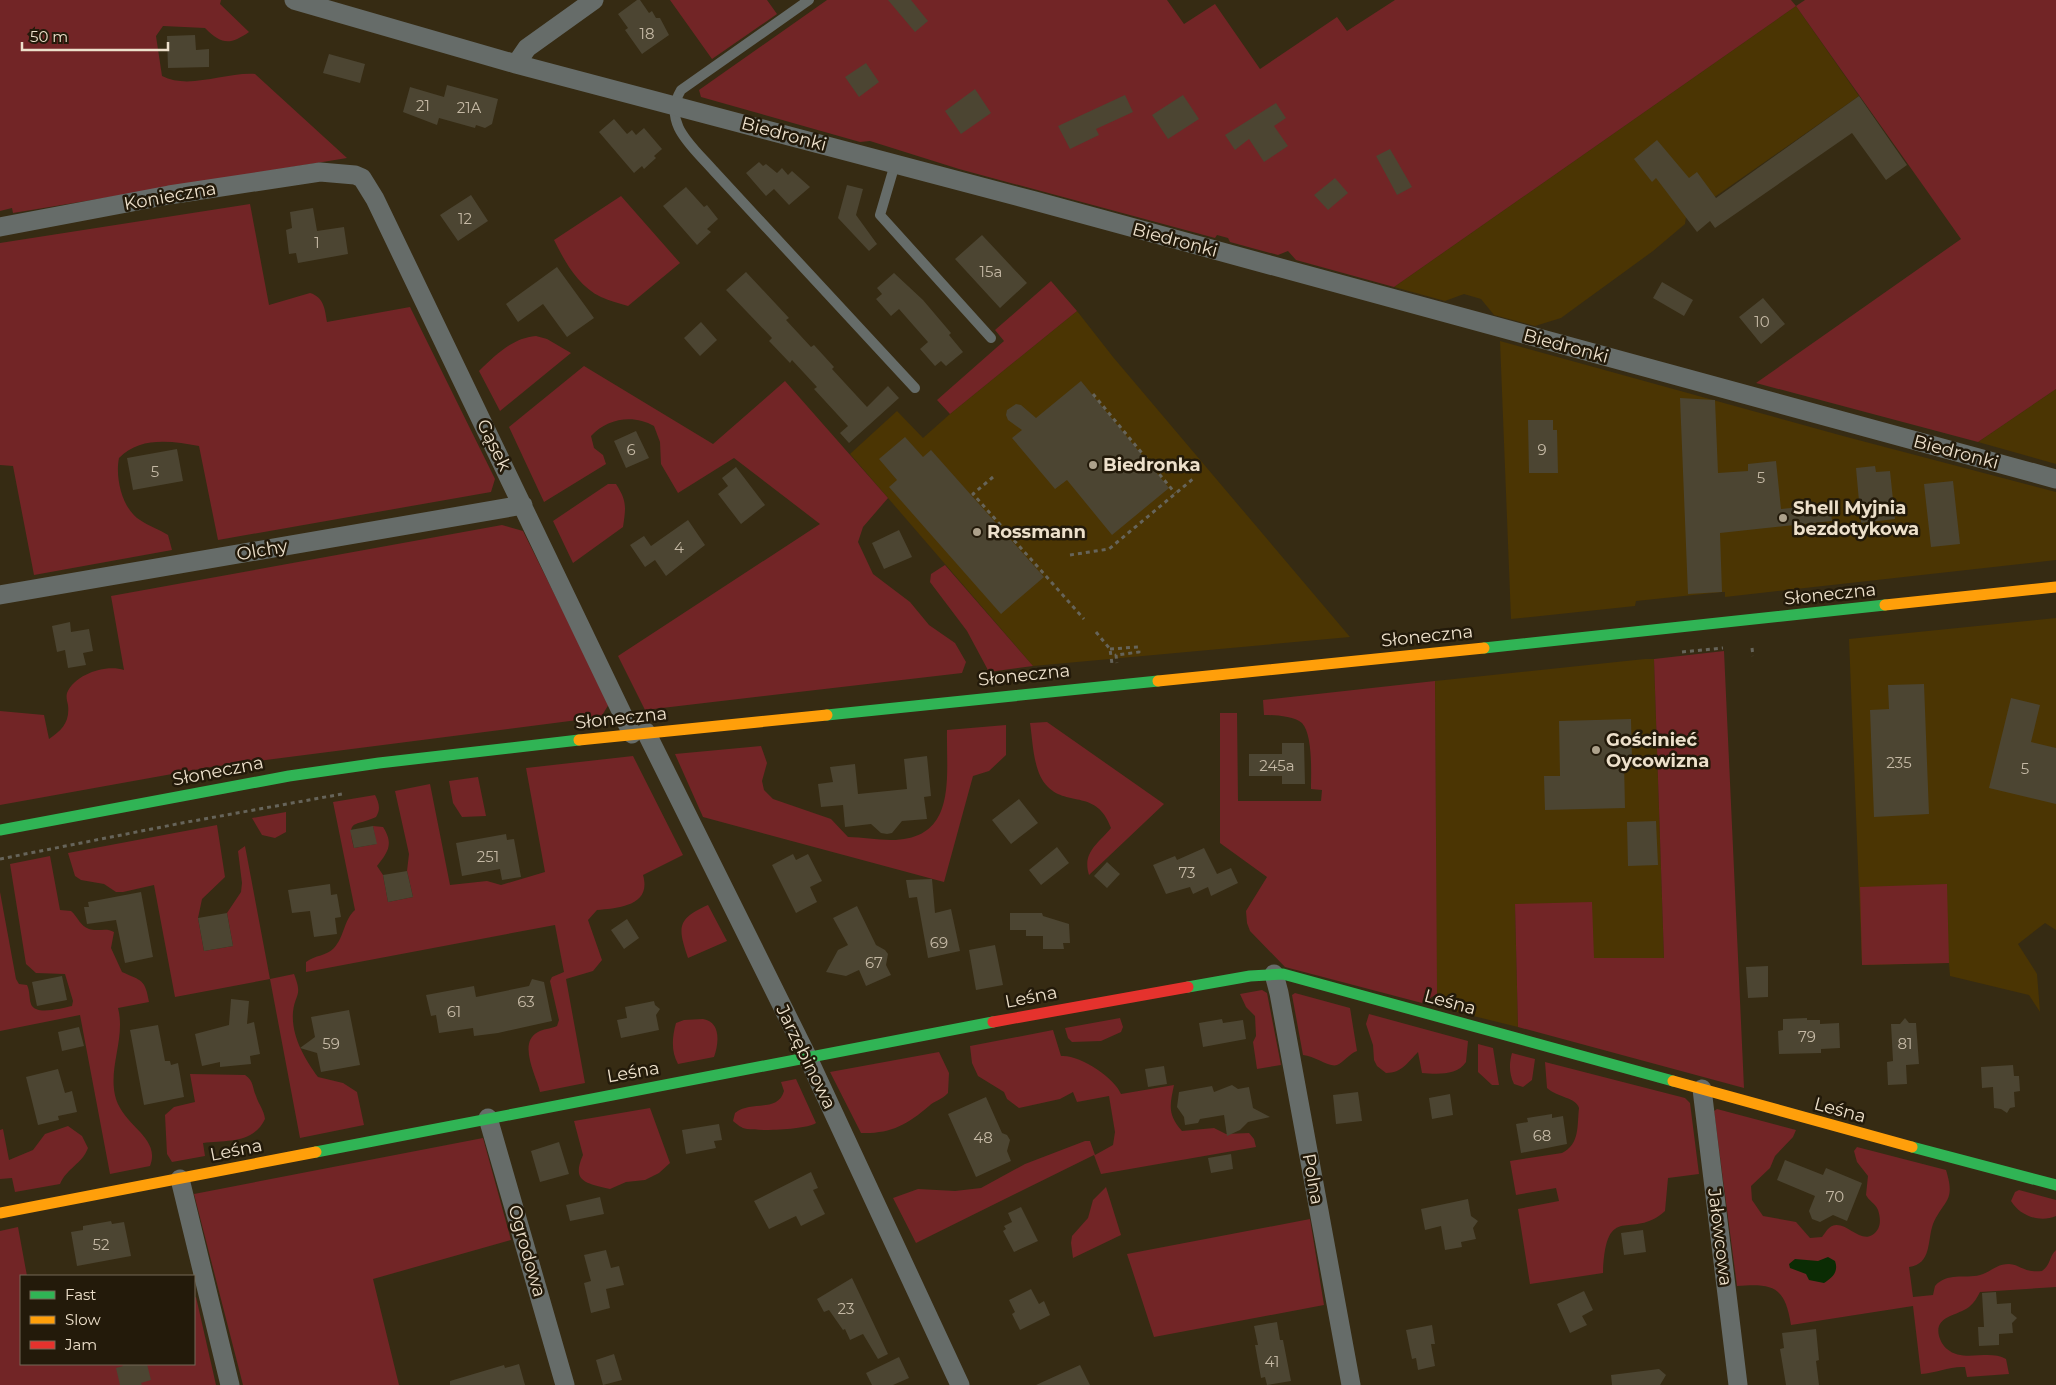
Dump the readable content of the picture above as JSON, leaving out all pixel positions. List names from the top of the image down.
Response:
{
  "streets": {
    "street": [
      "Biedronki",
      "Konieczna",
      "Gąsek",
      "Olchy",
      "Słoneczna",
      "Leśna",
      "Jarzębinowa",
      "Polna",
      "Jałowcowa",
      "Ogrodowa"
    ]
  },
  "crossings": [
    ["Konieczna", "Gąsek"],
    ["Gąsek", "Olchy"],
    ["Gąsek", "Słoneczna"],
    ["Gąsek", "Jarzębinowa"],
    ["Słoneczna", "Jarzębinowa"],
    ["Leśna", "Jarzębinowa"],
    ["Leśna", "Polna"],
    ["Leśna", "Jałowcowa"],
    ["Leśna", "Ogrodowa"]
  ],
  "places": [
    "Biedronka",
    "Shell Myjnia bezdotykowa",
    "Rossmann",
    "Gościnieć Oycowizna"
  ],
  "house_numbers": [
    "18",
    "21",
    "21A",
    "12",
    "1",
    "15a",
    "10",
    "6",
    "9",
    "5",
    "5",
    "4",
    "235",
    "245a",
    "5",
    "251",
    "73",
    "69",
    "67",
    "63",
    "61",
    "79",
    "59",
    "81",
    "68",
    "48",
    "70",
    "52",
    "23",
    "41"
  ],
  "legend": ["Fast", "Slow", "Jam"],
  "scale_bar": "50 m"
}
